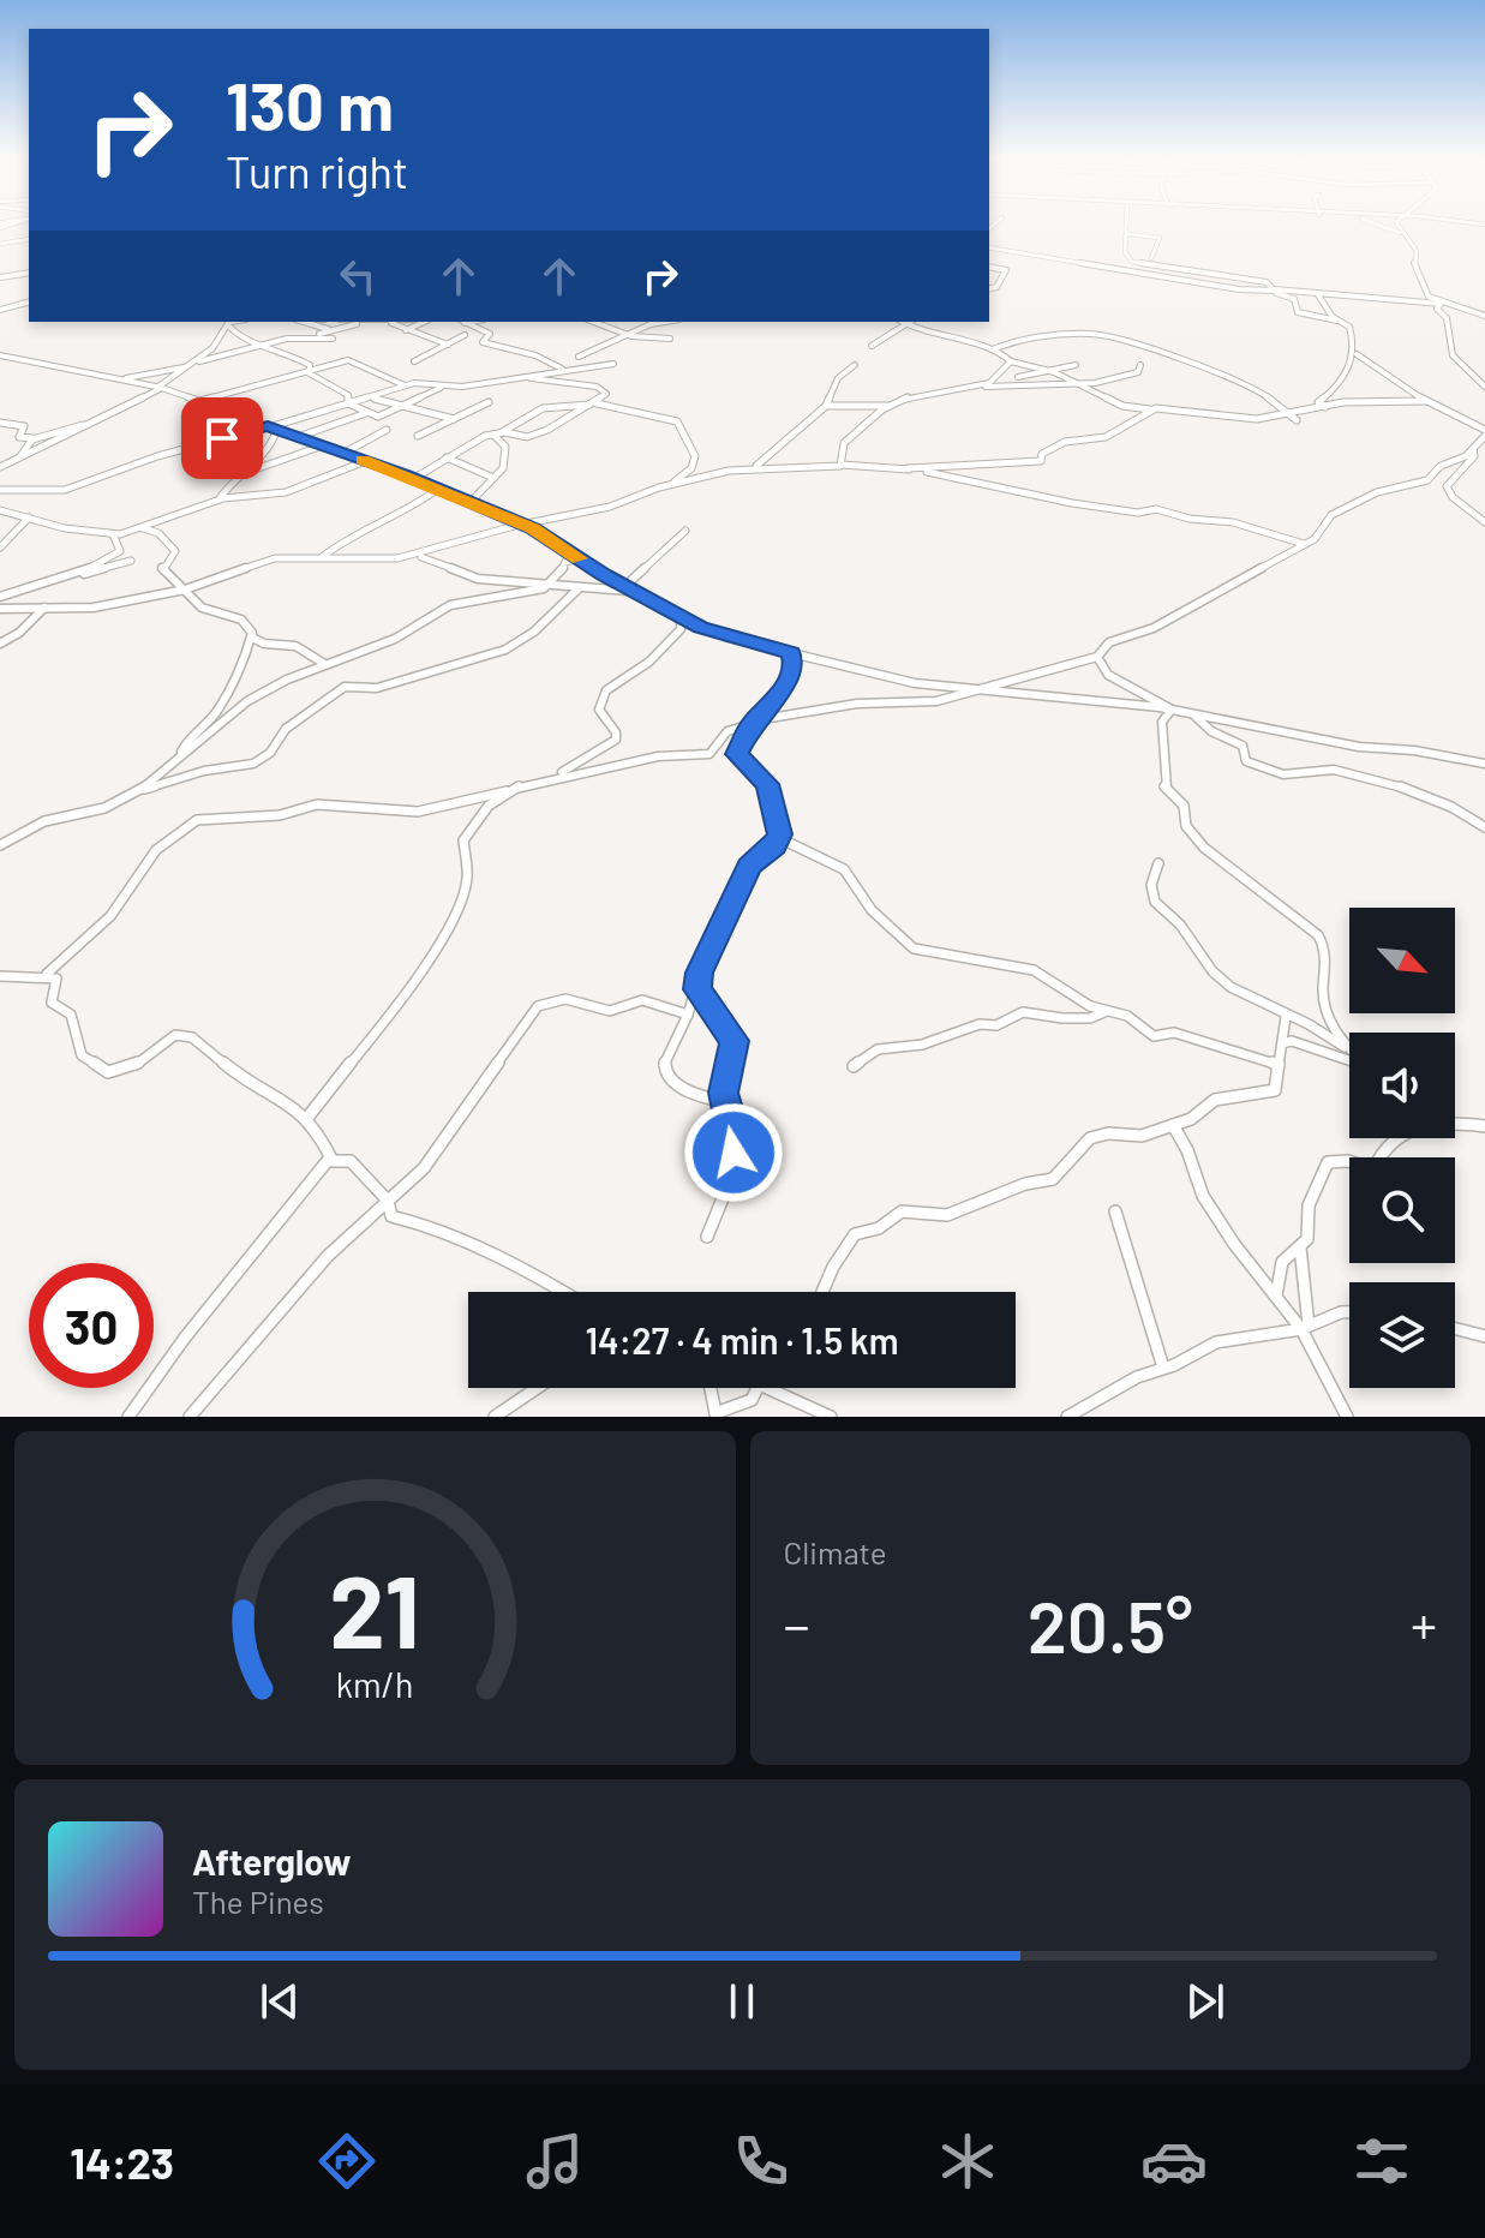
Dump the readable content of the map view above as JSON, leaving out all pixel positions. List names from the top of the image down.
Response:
{
  "north": "bottom right",
  "page": {
    "turn": ["130 m", "Turn right"],
    "limit": "30",
    "trip": "14:27 · 4 min · 1.5 km",
    "tile": "Climate",
    "heat": ["−", "20.5°", "+"],
    "song": ["Afterglow", "The Pines"],
    "tabs": "14:23",
    "gauge": ["21", "km/h"]
  }
}
